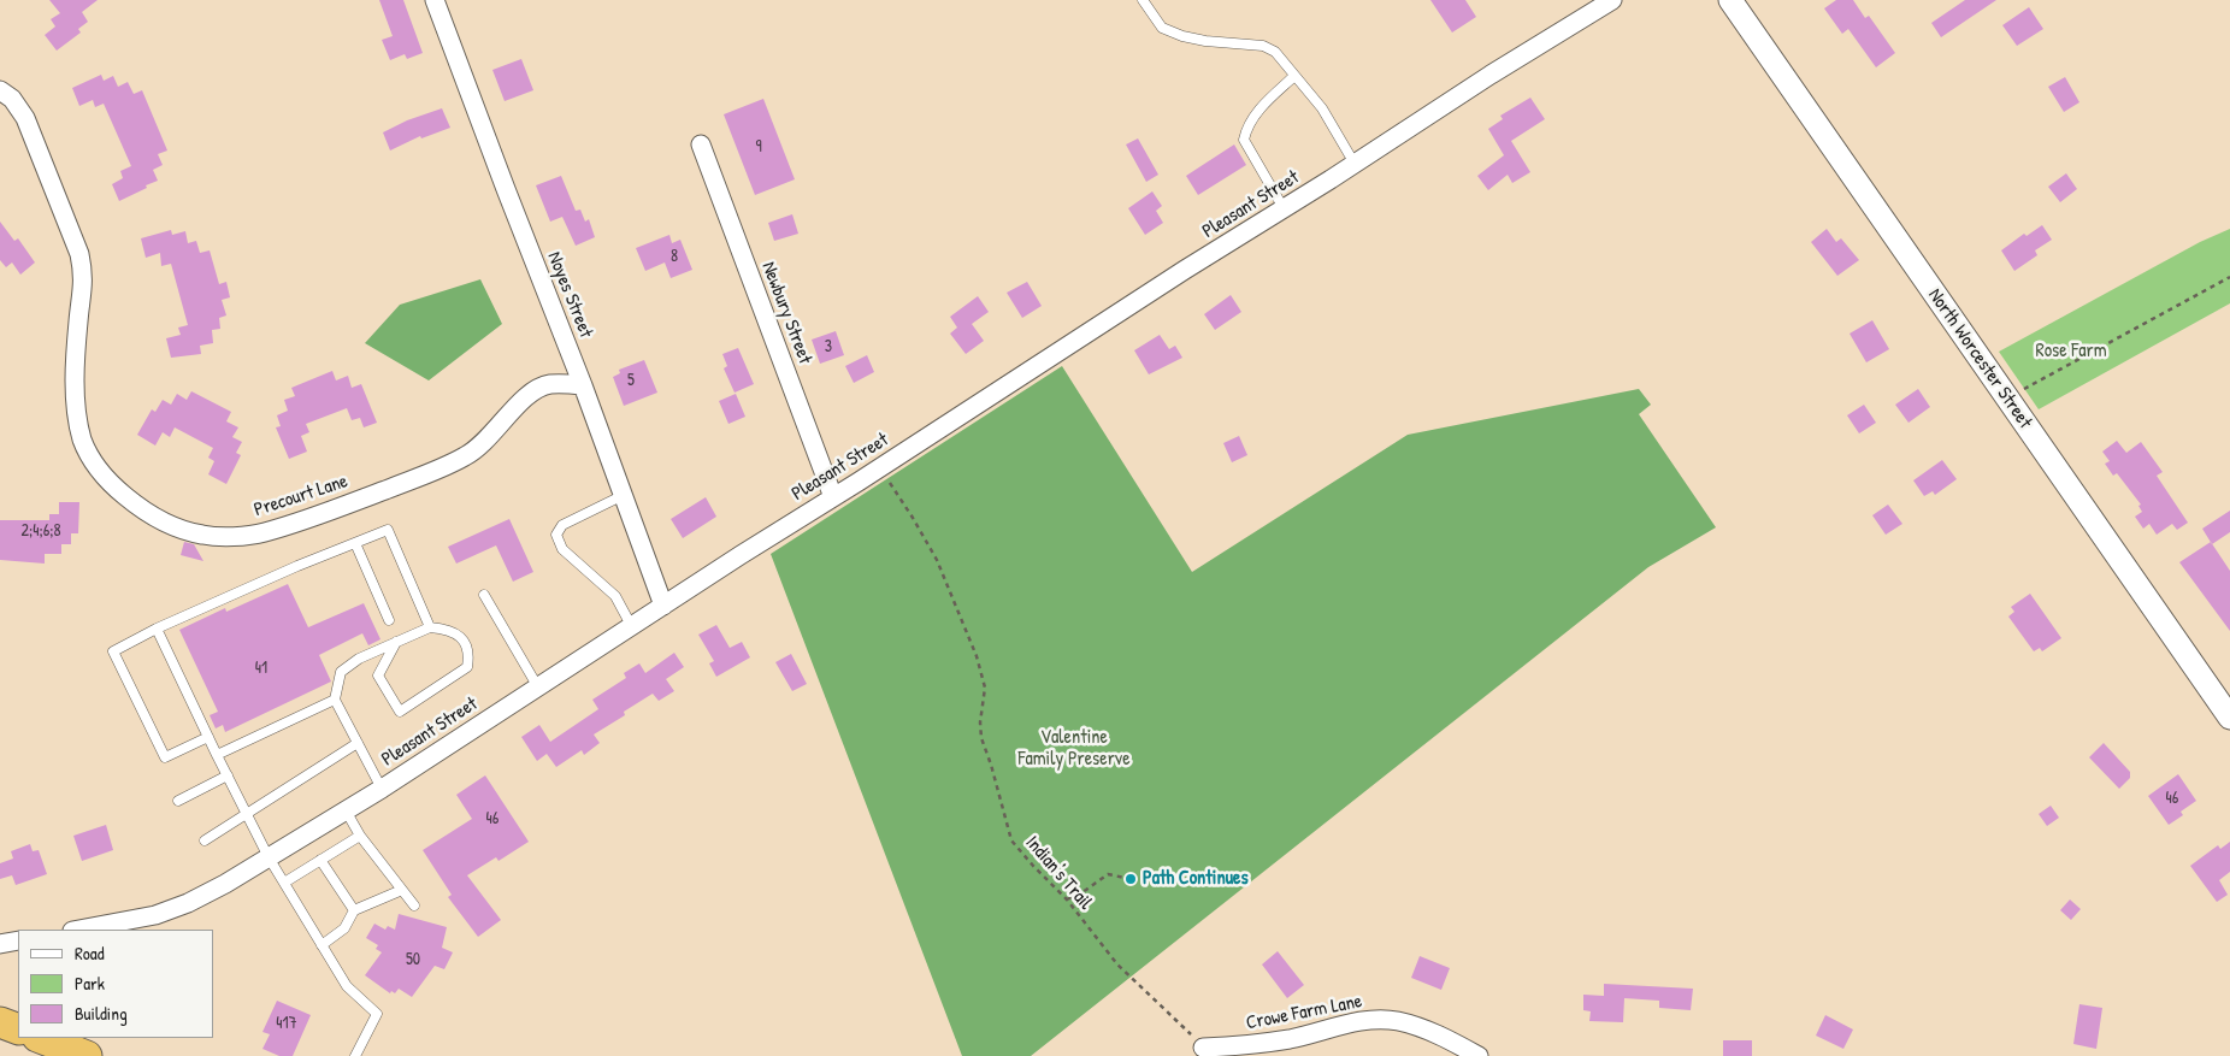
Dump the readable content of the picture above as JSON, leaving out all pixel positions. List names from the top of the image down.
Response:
{
  "streets": {
    "street": [
      "Pleasant Street",
      "Noyes Street",
      "Newbury Street",
      "North Worcester Street",
      "Precourt Lane",
      "Crowe Farm Lane"
    ],
    "path": ["Indian's Trail"]
  },
  "crossings": [
    ["Pleasant Street", "Noyes Street"],
    ["Pleasant Street", "Newbury Street"],
    ["Noyes Street", "Precourt Lane"],
    ["Indian's Trail", "Crowe Farm Lane"]
  ],
  "parks": ["Rose Farm", "Valentine Family Preserve"],
  "places": ["Path Continues"],
  "house_numbers": [
    "9",
    "8",
    "3",
    "5",
    "2;4;6;8",
    "41",
    "46",
    "46",
    "50",
    "417"
  ],
  "legend": ["Road", "Park", "Building"]
}
